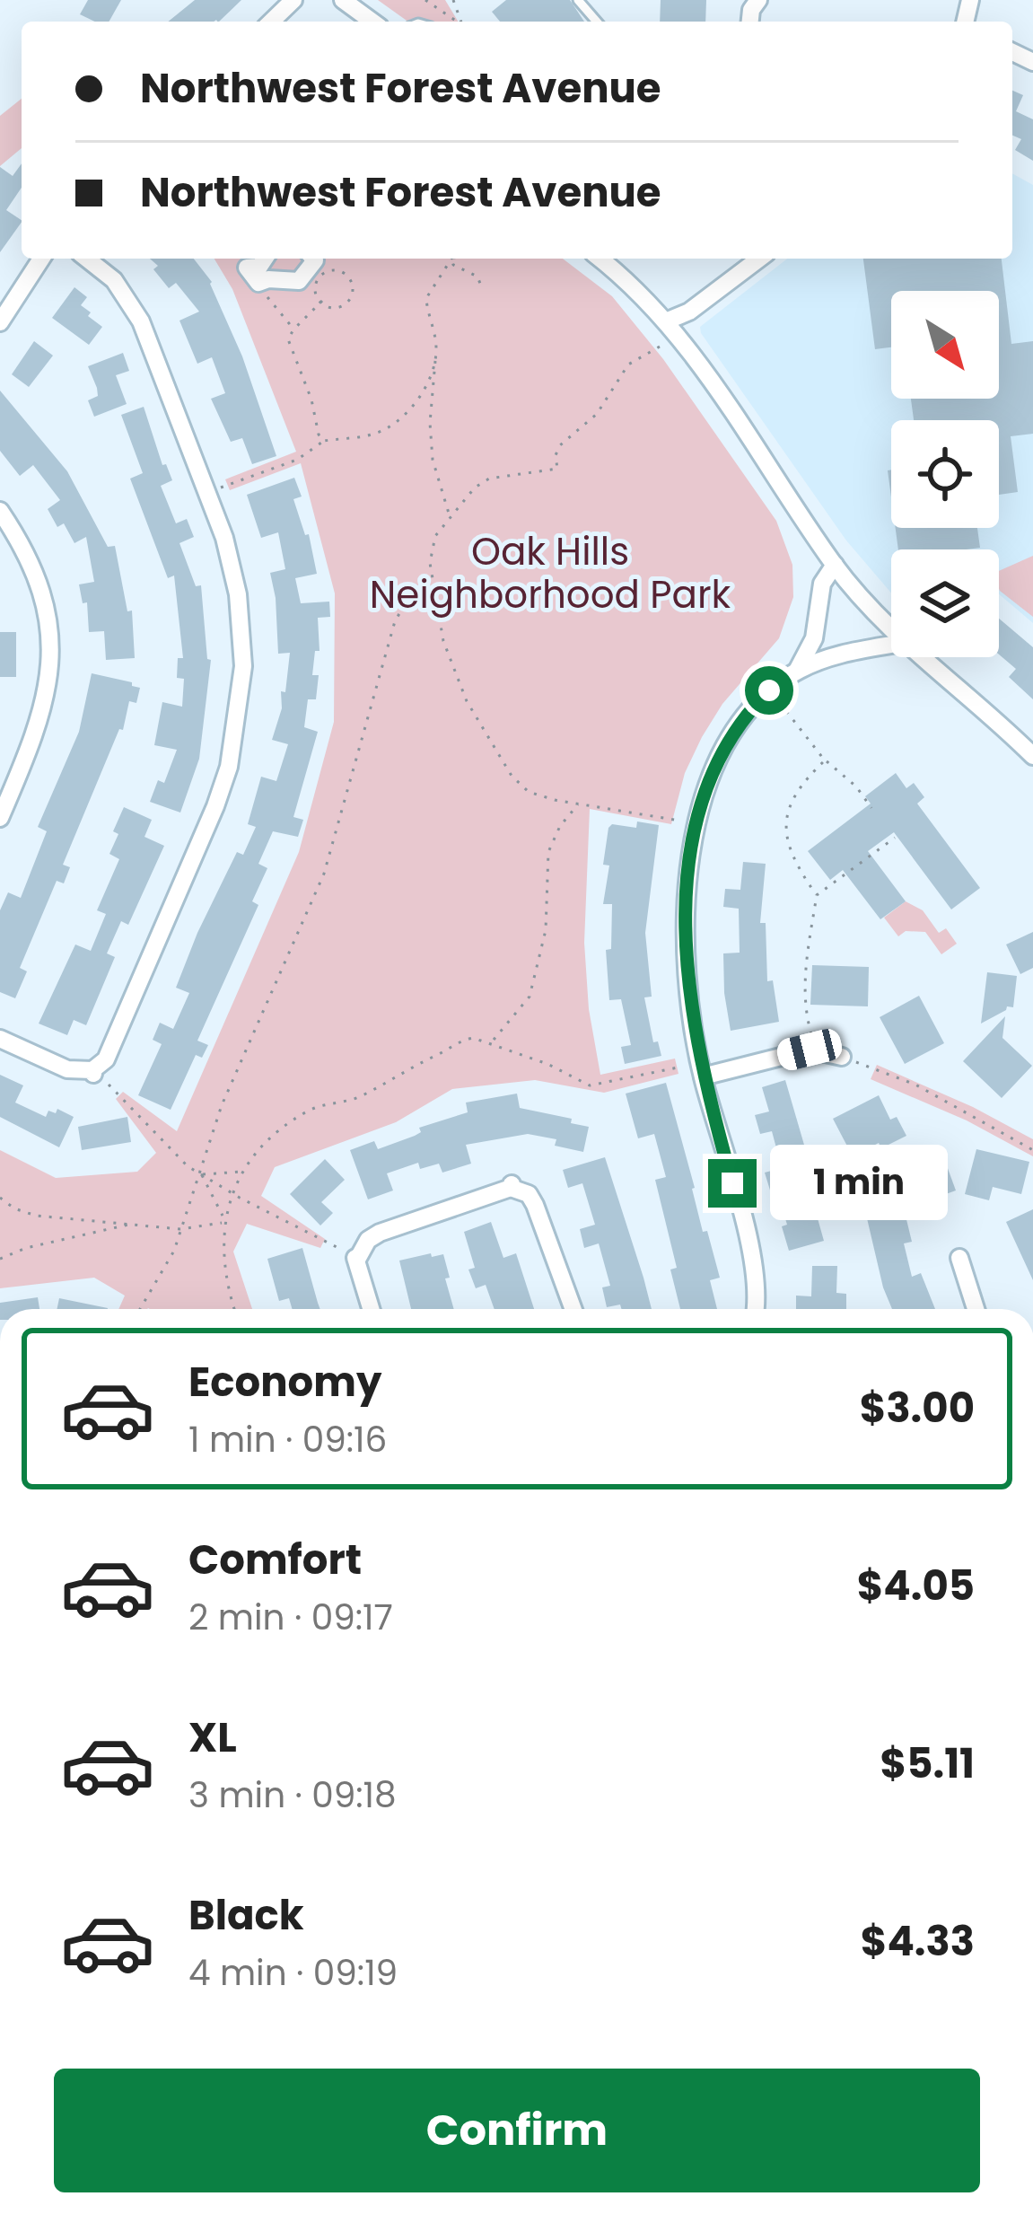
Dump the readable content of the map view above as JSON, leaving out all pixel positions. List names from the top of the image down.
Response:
{
  "parks": ["Oak Hills Neighborhood Park"],
  "north": "bottom right",
  "page": {
    "banner": ["Northwest Forest Avenue", "Northwest Forest Avenue"],
    "bubble": "1 min",
    "list": [
      {
        "name": "Economy",
        "note": "1 min · 09:16",
        "value": "$3.00"
      },
      {
        "name": "Comfort",
        "note": "2 min · 09:17",
        "value": "$4.05"
      },
      {
        "name": "XL",
        "note": "3 min · 09:18",
        "value": "$5.11"
      },
      {
        "name": "Black",
        "note": "4 min · 09:19",
        "value": "$4.33"
      }
    ],
    "buttons": "Confirm"
  }
}
